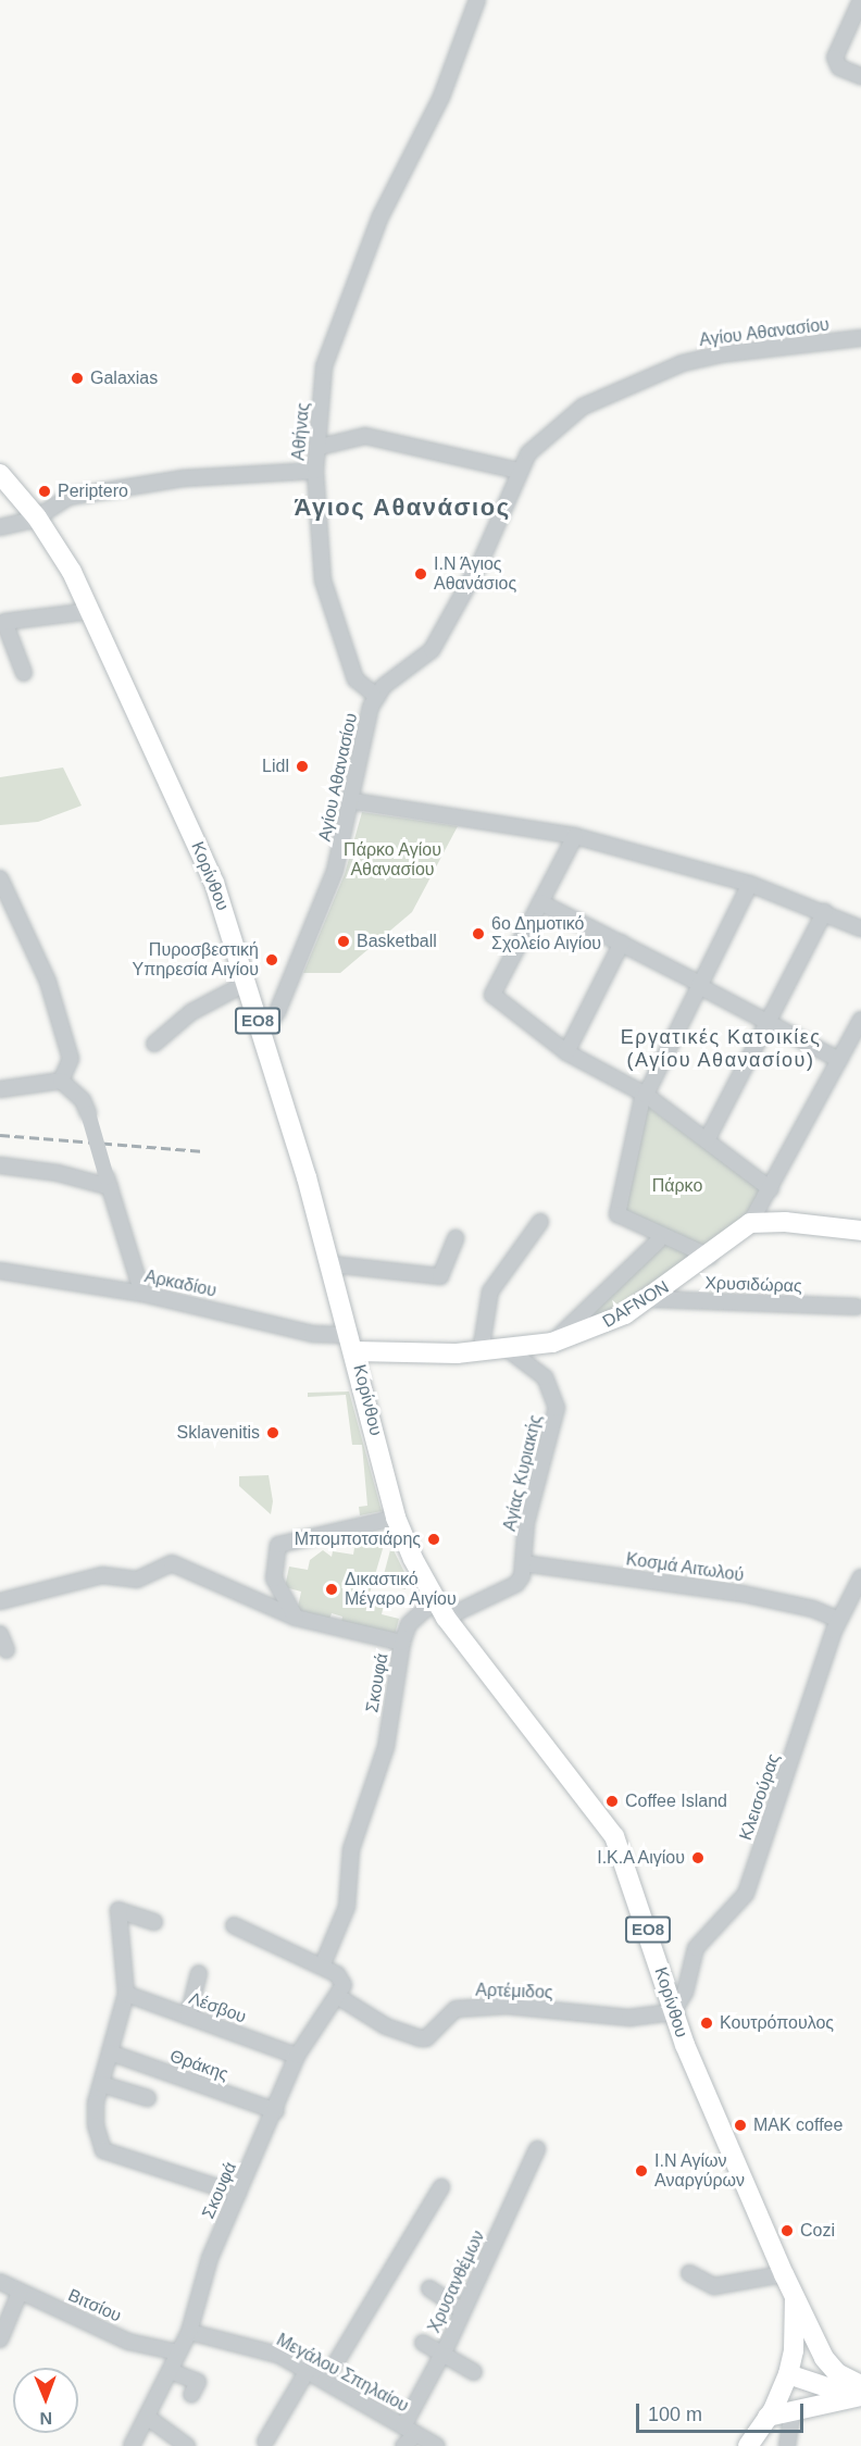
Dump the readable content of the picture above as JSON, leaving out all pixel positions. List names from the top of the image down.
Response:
{
  "streets": {
    "main road": ["Κορίνθου", "ΕΟ8", "DAFNON"],
    "street": [
      "Αγίου Αθανασίου",
      "Αθήνας",
      "Αρκαδίου",
      "Χρυσιδώρας",
      "Αγίας Κυριακής",
      "Κοσμά Αιτωλού",
      "Σκουφά",
      "Κλεισούρας",
      "Αρτέμιδος",
      "Λέσβου",
      "Θράκης",
      "Χρυσανθέμων",
      "Βιτσίου",
      "Μεγάλου Σπηλαίου"
    ]
  },
  "crossings": [
    ["Αγίου Αθανασίου", "Αθήνας"],
    ["Αγίου Αθανασίου", "Κορίνθου"],
    ["Κορίνθου", "ΕΟ8"],
    ["Κορίνθου", "Αρκαδίου"],
    ["Κορίνθου", "DAFNON"],
    ["Κορίνθου", "Αγίας Κυριακής"],
    ["Κορίνθου", "Σκουφά"],
    ["Κορίνθου", "Κλεισούρας"],
    ["Κορίνθου", "Αρτέμιδος"],
    ["Αρκαδίου", "DAFNON"],
    ["Χρυσιδώρας", "DAFNON"],
    ["DAFNON", "Αγίας Κυριακής"],
    ["Αγίας Κυριακής", "Κοσμά Αιτωλού"],
    ["Αγίας Κυριακής", "Σκουφά"],
    ["Κοσμά Αιτωλού", "Κλεισούρας"],
    ["Σκουφά", "Αρτέμιδος"],
    ["Σκουφά", "Λέσβου"],
    ["Σκουφά", "Θράκης"],
    ["Σκουφά", "Βιτσίου"],
    ["Σκουφά", "Μεγάλου Σπηλαίου"],
    ["Κλεισούρας", "Αρτέμιδος"],
    ["Χρυσανθέμων", "Μεγάλου Σπηλαίου"]
  ],
  "districts": ["Άγιος Αθανάσιος", "Εργατικές Κατοικίες (Αγίου Αθανασίου)"],
  "parks": ["Πάρκο Αγίου Αθανασίου", "Πάρκο"],
  "places": [
    "Galaxias",
    "Periptero",
    "Ι.Ν Άγιος Αθανάσιος",
    "Lidl",
    "6ο Δημοτικό Σχολείο Αιγίου",
    "Basketball",
    "Πυροσβεστική Υπηρεσία Αιγίου",
    "Sklavenitis",
    "Μπομποτσιάρης",
    "Δικαστικό Μέγαρο Αιγίου",
    "Coffee Island",
    "Ι.Κ.Α Αιγίου",
    "Κουτρόπουλος",
    "ΜΑΚ coffee",
    "Ι.Ν Αγίων Αναργύρων",
    "Cozi"
  ],
  "scale_bar": "100 m",
  "north": "bottom"
}
